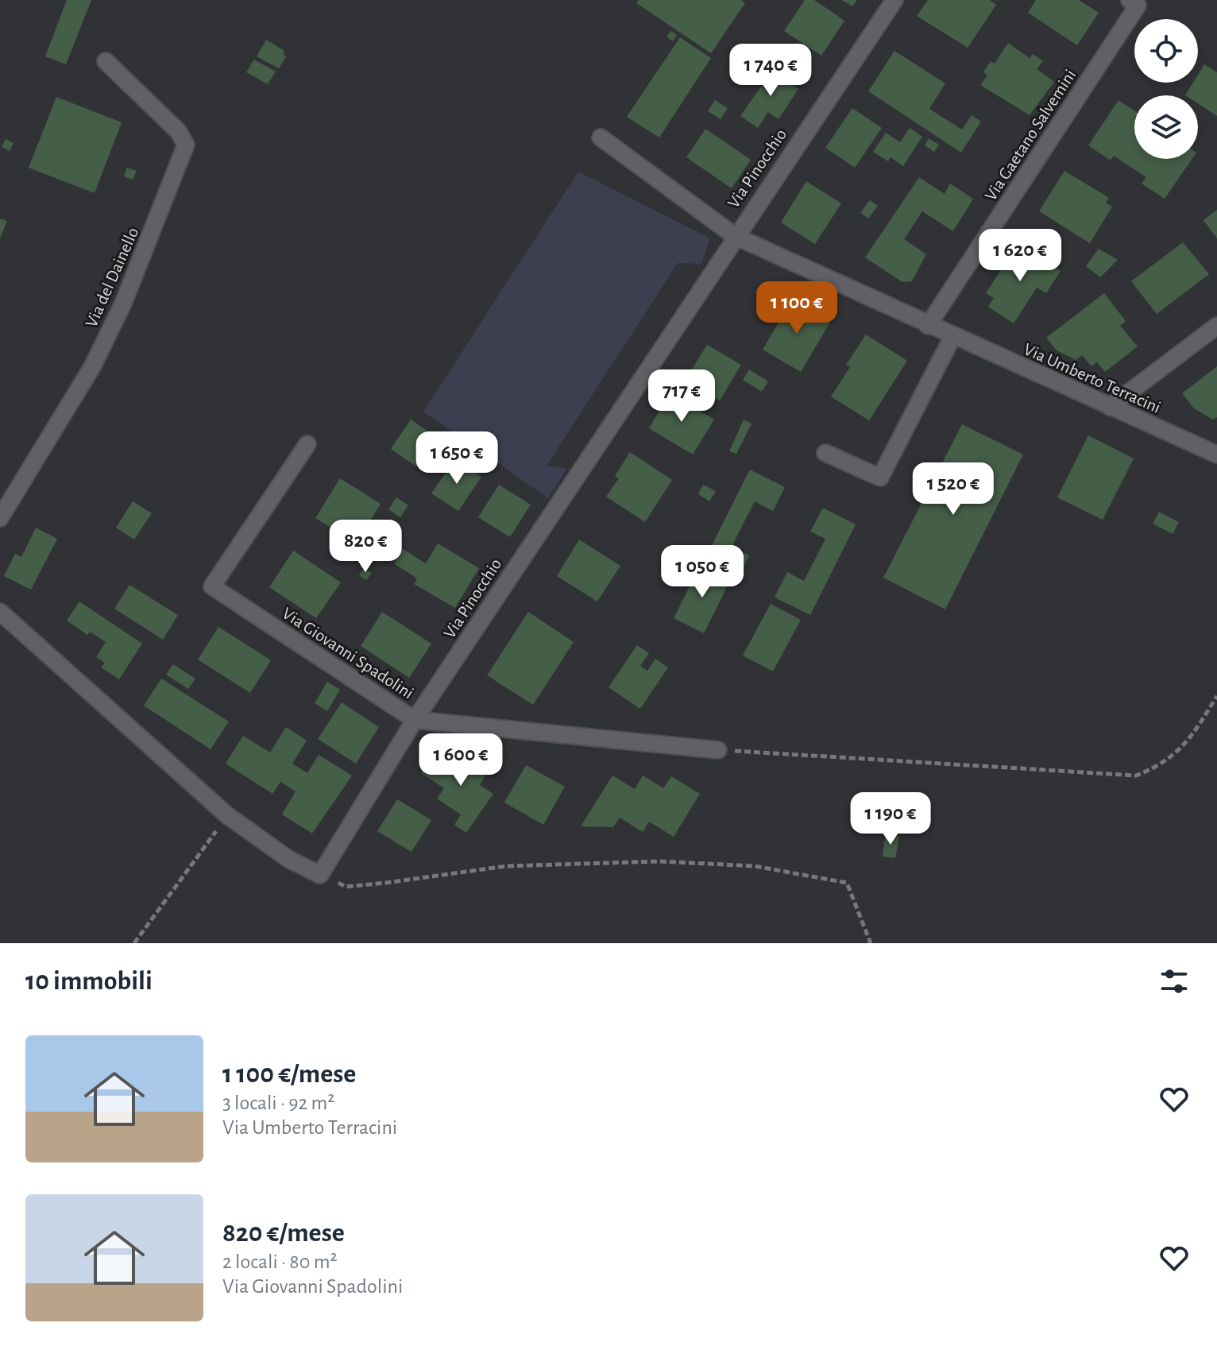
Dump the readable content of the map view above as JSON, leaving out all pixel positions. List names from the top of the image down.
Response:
{
  "streets": {
    "street": [
      "Via Gaetano Salvemini",
      "Via Pinocchio",
      "Via del Dainello",
      "Via Umberto Terracini",
      "Via Giovanni Spadolini"
    ]
  },
  "crossings": [
    ["Via Gaetano Salvemini", "Via Umberto Terracini"],
    ["Via Pinocchio", "Via Umberto Terracini"],
    ["Via Pinocchio", "Via Giovanni Spadolini"]
  ],
  "page": {
    "price": [
      "1 740 €",
      "1 620 €",
      "1 100 €",
      "717 €",
      "1 650 €",
      "1 520 €",
      "820 €",
      "1 050 €",
      "1 600 €",
      "1 190 €"
    ],
    "heading": "10 immobili",
    "list": [
      {
        "name": "1 100 €/mese",
        "note": "3 locali · 92 m² · Via Umberto Terracini"
      },
      {
        "name": "820 €/mese",
        "note": "2 locali · 80 m² · Via Giovanni Spadolini"
      }
    ]
  }
}
